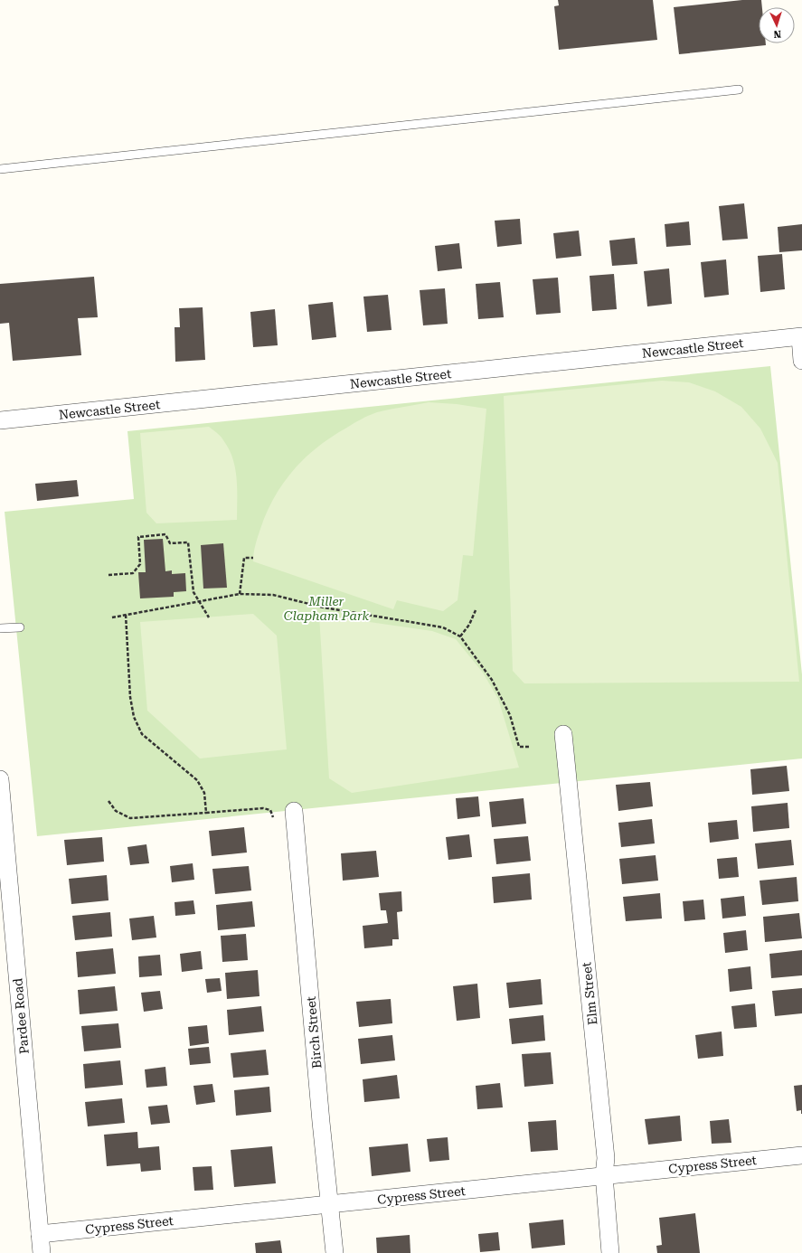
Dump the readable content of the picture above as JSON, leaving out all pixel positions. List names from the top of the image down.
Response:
{
  "streets": {
    "street": [
      "Newcastle Street",
      "Elm Street",
      "Pardee Road",
      "Birch Street",
      "Cypress Street"
    ]
  },
  "crossings": [
    ["Elm Street", "Cypress Street"],
    ["Pardee Road", "Cypress Street"],
    ["Birch Street", "Cypress Street"]
  ],
  "parks": ["Miller Clapham Park"],
  "north": "bottom"
}
